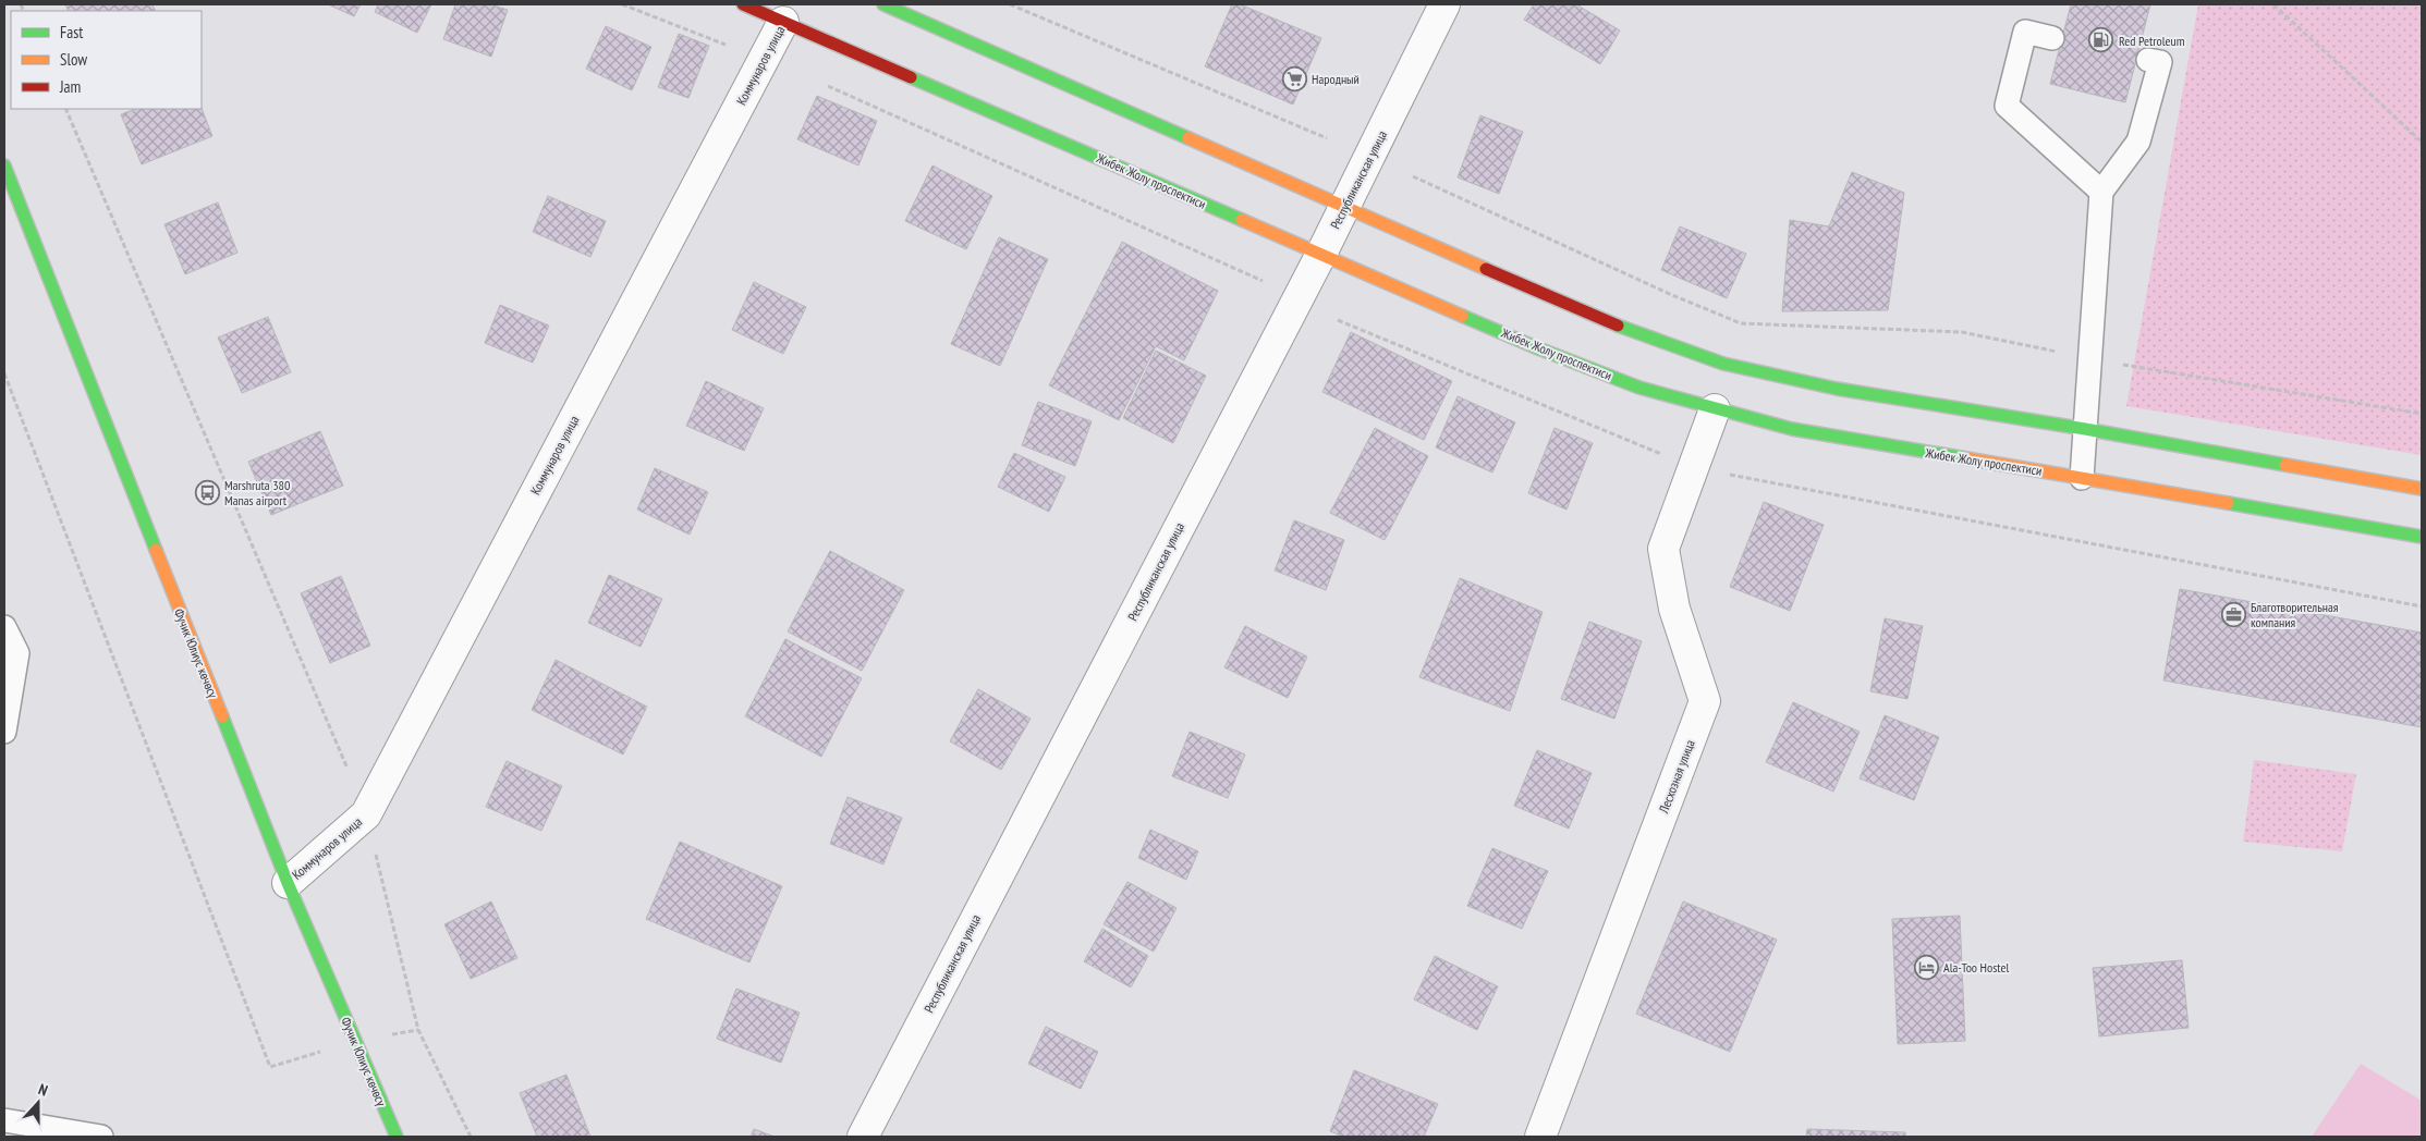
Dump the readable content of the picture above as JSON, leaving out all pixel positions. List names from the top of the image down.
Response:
{
  "streets": {
    "main road": ["Жибек Жолу проспектиси", "Фучик Юлиус көчөсү"],
    "street": ["Коммунаров улица", "Республиканская улица", "Лесхозная улица"]
  },
  "crossings": [
    ["Коммунаров улица", "Жибек Жолу проспектиси"],
    ["Коммунаров улица", "Фучик Юлиус көчөсү"],
    ["Республиканская улица", "Жибек Жолу проспектиси"],
    ["Жибек Жолу проспектиси", "Лесхозная улица"]
  ],
  "places": {
    "fuel station": ["Red Petroleum"],
    "supermarket": ["Народный"],
    "bus stop": ["Marshruta 380 Manas airport"],
    "office": ["Благотворительная компания"],
    "hotel": ["Ala-Too Hostel"]
  },
  "legend": ["Fast", "Slow", "Jam"],
  "north": "top"
}
